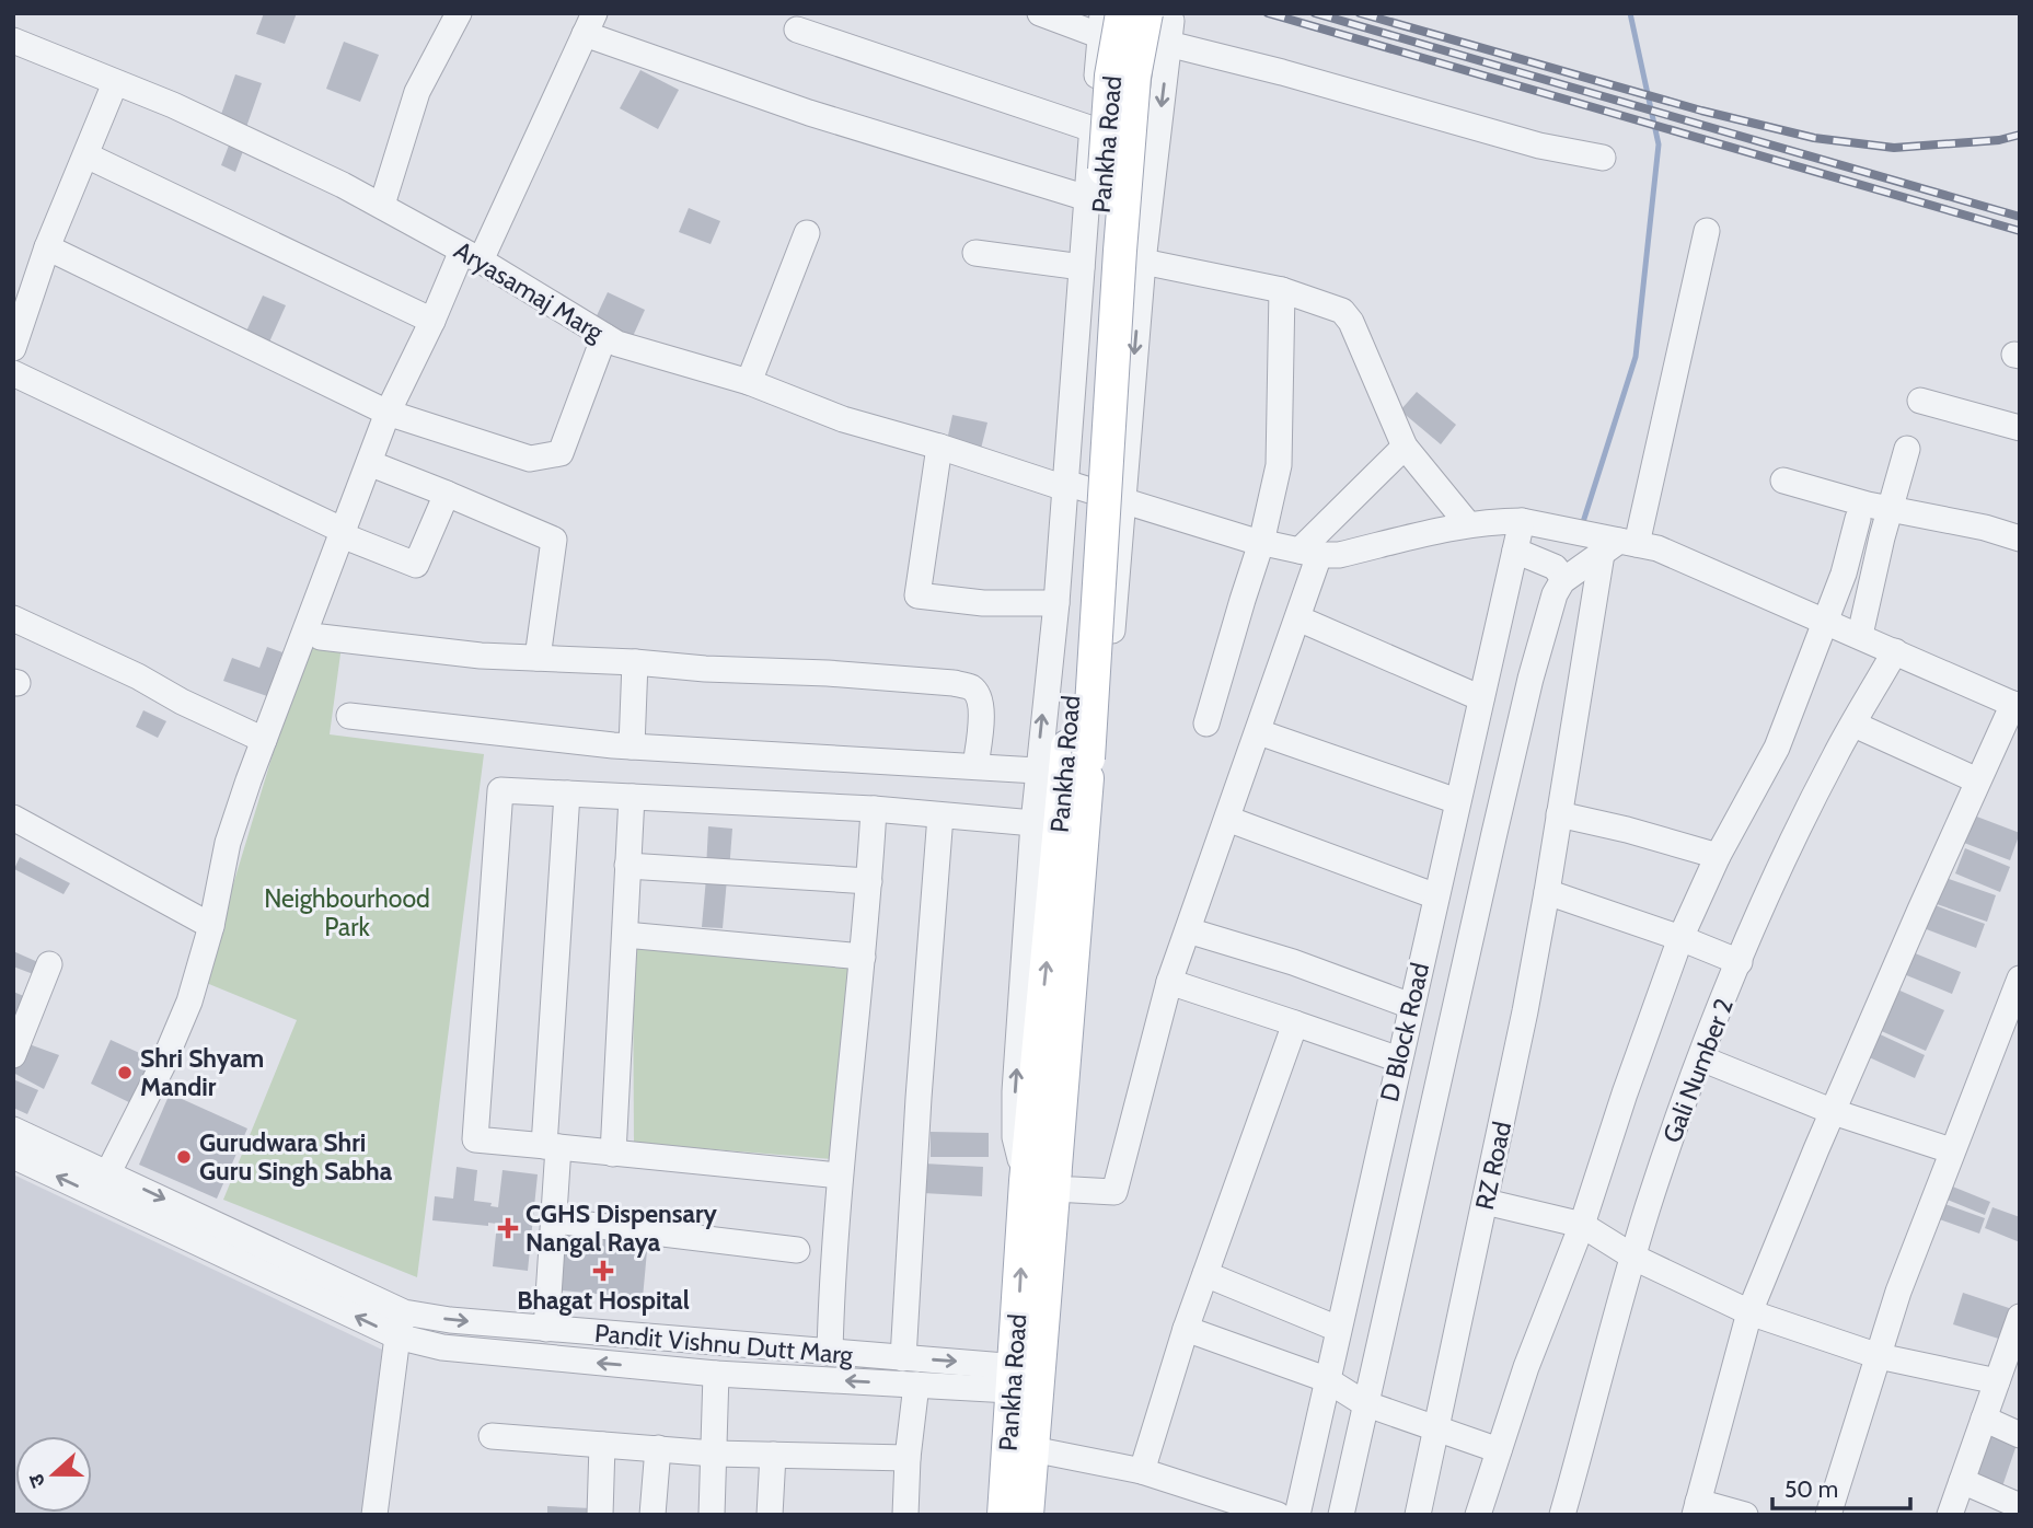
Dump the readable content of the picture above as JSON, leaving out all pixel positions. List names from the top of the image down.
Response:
{
  "streets": {
    "main road": ["Pankha Road"],
    "street": [
      "Aryasamaj Marg",
      "D Block Road",
      "Gali Number 2",
      "RZ Road",
      "Pandit Vishnu Dutt Marg"
    ]
  },
  "crossings": [
    ["Pankha Road", "Pandit Vishnu Dutt Marg"],
    ["Aryasamaj Marg", "D Block Road"],
    ["Aryasamaj Marg", "Gali Number 2"],
    ["Aryasamaj Marg", "RZ Road"]
  ],
  "parks": ["Neighbourhood Park"],
  "places": {
    "other": ["Shri Shyam Mandir", "Gurudwara Shri Guru Singh Sabha"],
    "health": ["CGHS Dispensary Nangal Raya", "Bhagat Hospital"]
  },
  "scale_bar": "50 m",
  "north": "left"
}
